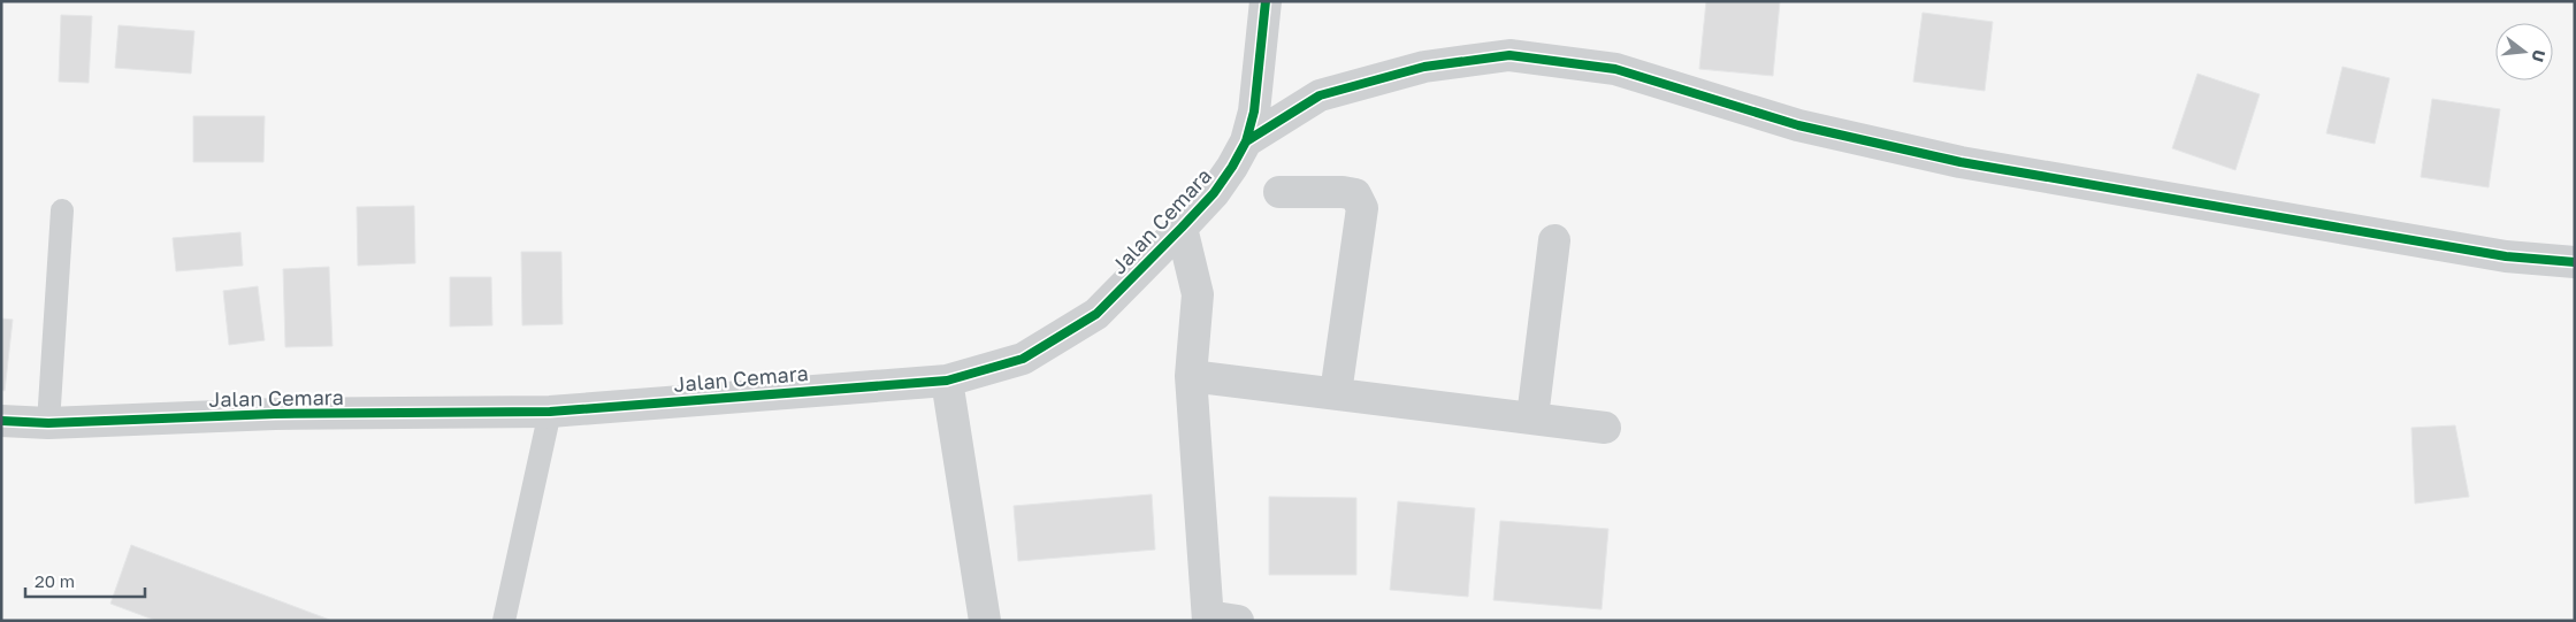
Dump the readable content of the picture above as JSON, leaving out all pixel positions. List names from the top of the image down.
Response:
{
  "streets": {
    "street": ["Jalan Cemara"]
  },
  "scale_bar": "20 m",
  "north": "right"
}
